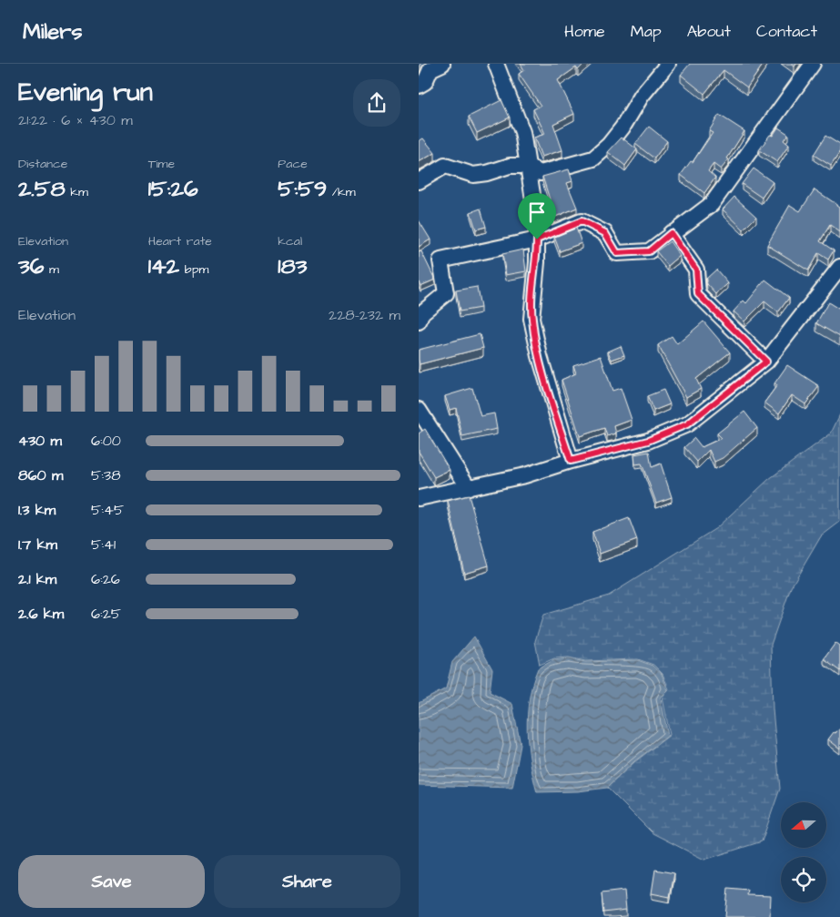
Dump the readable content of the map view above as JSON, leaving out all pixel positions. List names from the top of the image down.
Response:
{
  "north": "left",
  "page": {
    "header": "Milers",
    "nav": [
      "Home",
      "Map",
      "About",
      "Contact"
    ],
    "heading": ["Evening run", "21:22 · 6 × 430 m"],
    "stats": [
      ["Distance", "2.58 km"],
      ["Time", "15:26"],
      ["Pace", "5:59 /km"],
      ["Elevation", "36 m"],
      ["Heart rate", "142 bpm"],
      ["kcal", "183"]
    ],
    "chart": ["Elevation", "228–232 m"],
    "list": [
      {
        "name": "430 m",
        "note": "6:00"
      },
      {
        "name": "860 m",
        "note": "5:38"
      },
      {
        "name": "1.3 km",
        "note": "5:45"
      },
      {
        "name": "1.7 km",
        "note": "5:41"
      },
      {
        "name": "2.1 km",
        "note": "6:26"
      },
      {
        "name": "2.6 km",
        "note": "6:25"
      }
    ],
    "buttons": ["Save", "Share"]
  }
}
